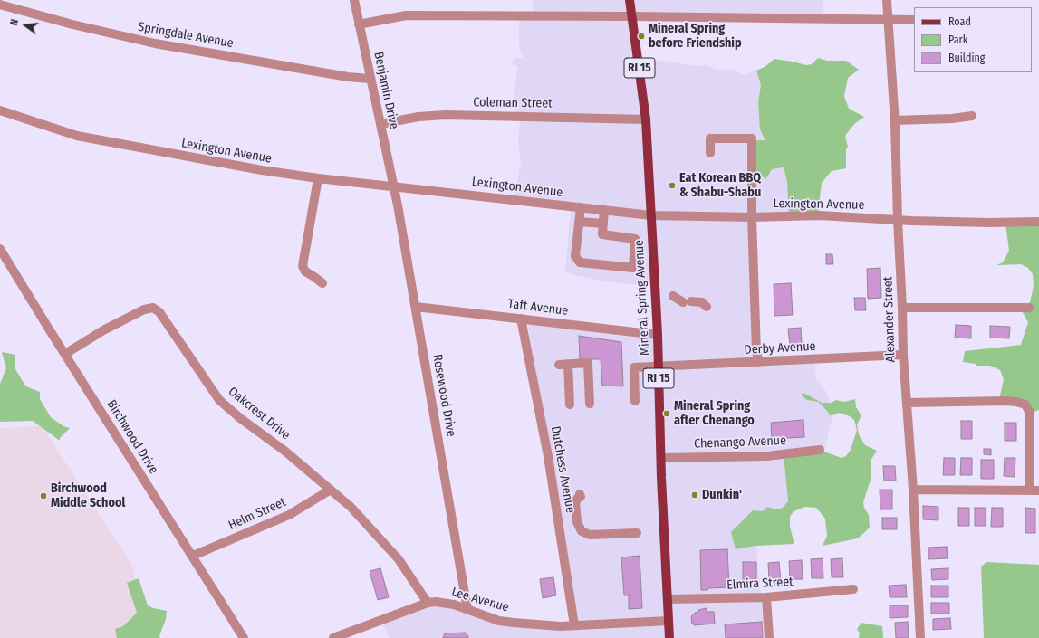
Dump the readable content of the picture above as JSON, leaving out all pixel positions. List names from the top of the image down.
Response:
{
  "streets": {
    "main road": ["RI 15", "Mineral Spring Avenue"],
    "street": [
      "Springdale Avenue",
      "Benjamin Drive",
      "Coleman Street",
      "Lexington Avenue",
      "Taft Avenue",
      "Alexander Street",
      "Derby Avenue",
      "Rosewood Drive",
      "Oakcrest Drive",
      "Birchwood Drive",
      "Chenango Avenue",
      "Dutchess Avenue",
      "Helm Street",
      "Elmira Street",
      "Lee Avenue"
    ]
  },
  "crossings": [
    ["Springdale Avenue", "Benjamin Drive"],
    ["Benjamin Drive", "Coleman Street"],
    ["Benjamin Drive", "Lexington Avenue"],
    ["Benjamin Drive", "Rosewood Drive"],
    ["Coleman Street", "Mineral Spring Avenue"],
    ["Lexington Avenue", "Mineral Spring Avenue"],
    ["Lexington Avenue", "Alexander Street"],
    ["Lexington Avenue", "Rosewood Drive"],
    ["Mineral Spring Avenue", "Taft Avenue"],
    ["Mineral Spring Avenue", "Derby Avenue"],
    ["Mineral Spring Avenue", "Chenango Avenue"],
    ["Mineral Spring Avenue", "Elmira Street"],
    ["Mineral Spring Avenue", "Lee Avenue"],
    ["Taft Avenue", "Rosewood Drive"],
    ["Taft Avenue", "Dutchess Avenue"],
    ["Alexander Street", "Derby Avenue"],
    ["Rosewood Drive", "Lee Avenue"],
    ["Oakcrest Drive", "Birchwood Drive"],
    ["Oakcrest Drive", "Helm Street"],
    ["Oakcrest Drive", "Lee Avenue"],
    ["Birchwood Drive", "Helm Street"],
    ["Dutchess Avenue", "Lee Avenue"]
  ],
  "places": [
    "Mineral Spring before Friendship",
    "Eat Korean BBQ & Shabu-Shabu",
    "Mineral Spring after Chenango",
    "Dunkin'",
    "Birchwood Middle School"
  ],
  "legend": ["Road", "Park", "Building"],
  "north": "left"
}
